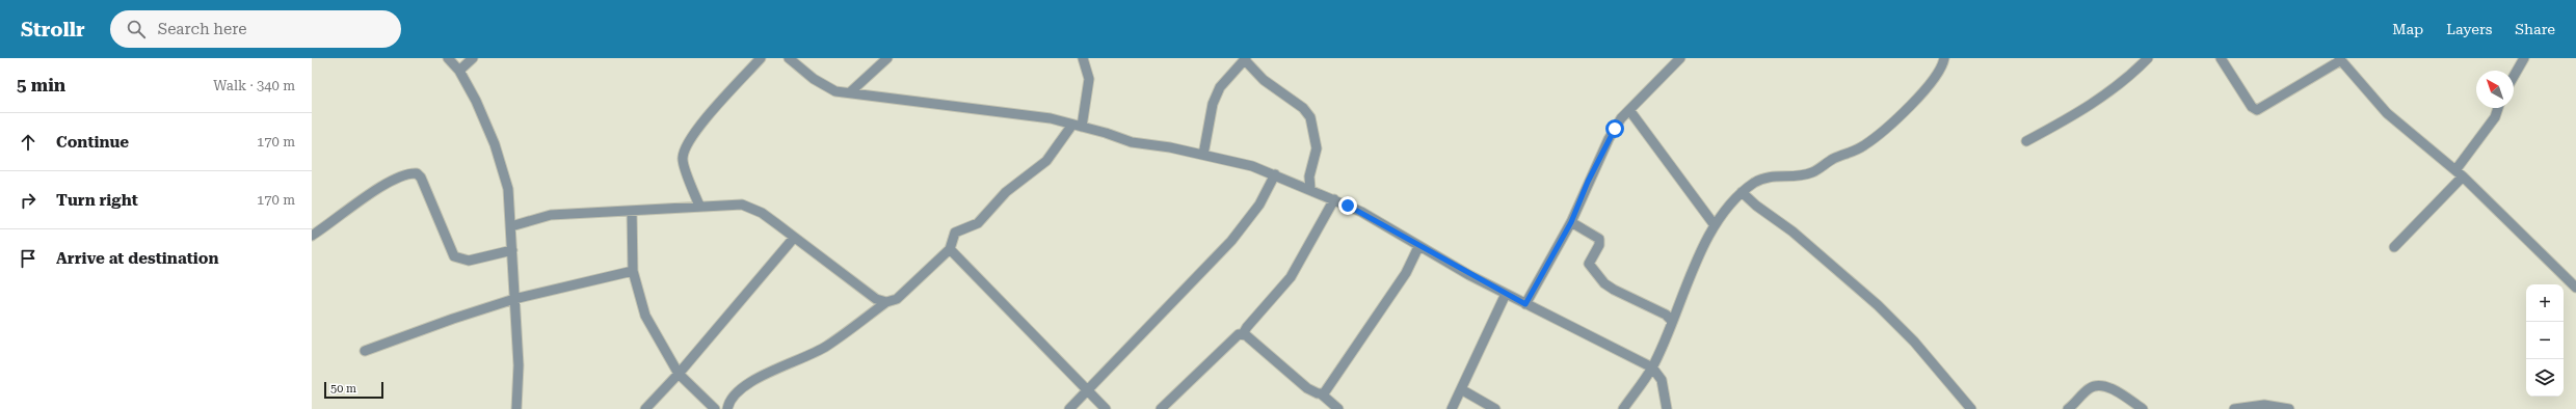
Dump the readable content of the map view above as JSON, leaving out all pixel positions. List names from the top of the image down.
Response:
{
  "scale_bar": "50 m",
  "north": "top left",
  "page": {
    "header": "Strollr",
    "search": "Search here",
    "nav": ["Map", "Layers", "Share"],
    "heading": ["5 min", "Walk · 340 m"],
    "list": [
      ["Continue", "170 m"],
      ["Turn right", "170 m"],
      "Arrive at destination"
    ],
    "map_buttons": ["+", "−"],
    "scale": "50 m"
  }
}
